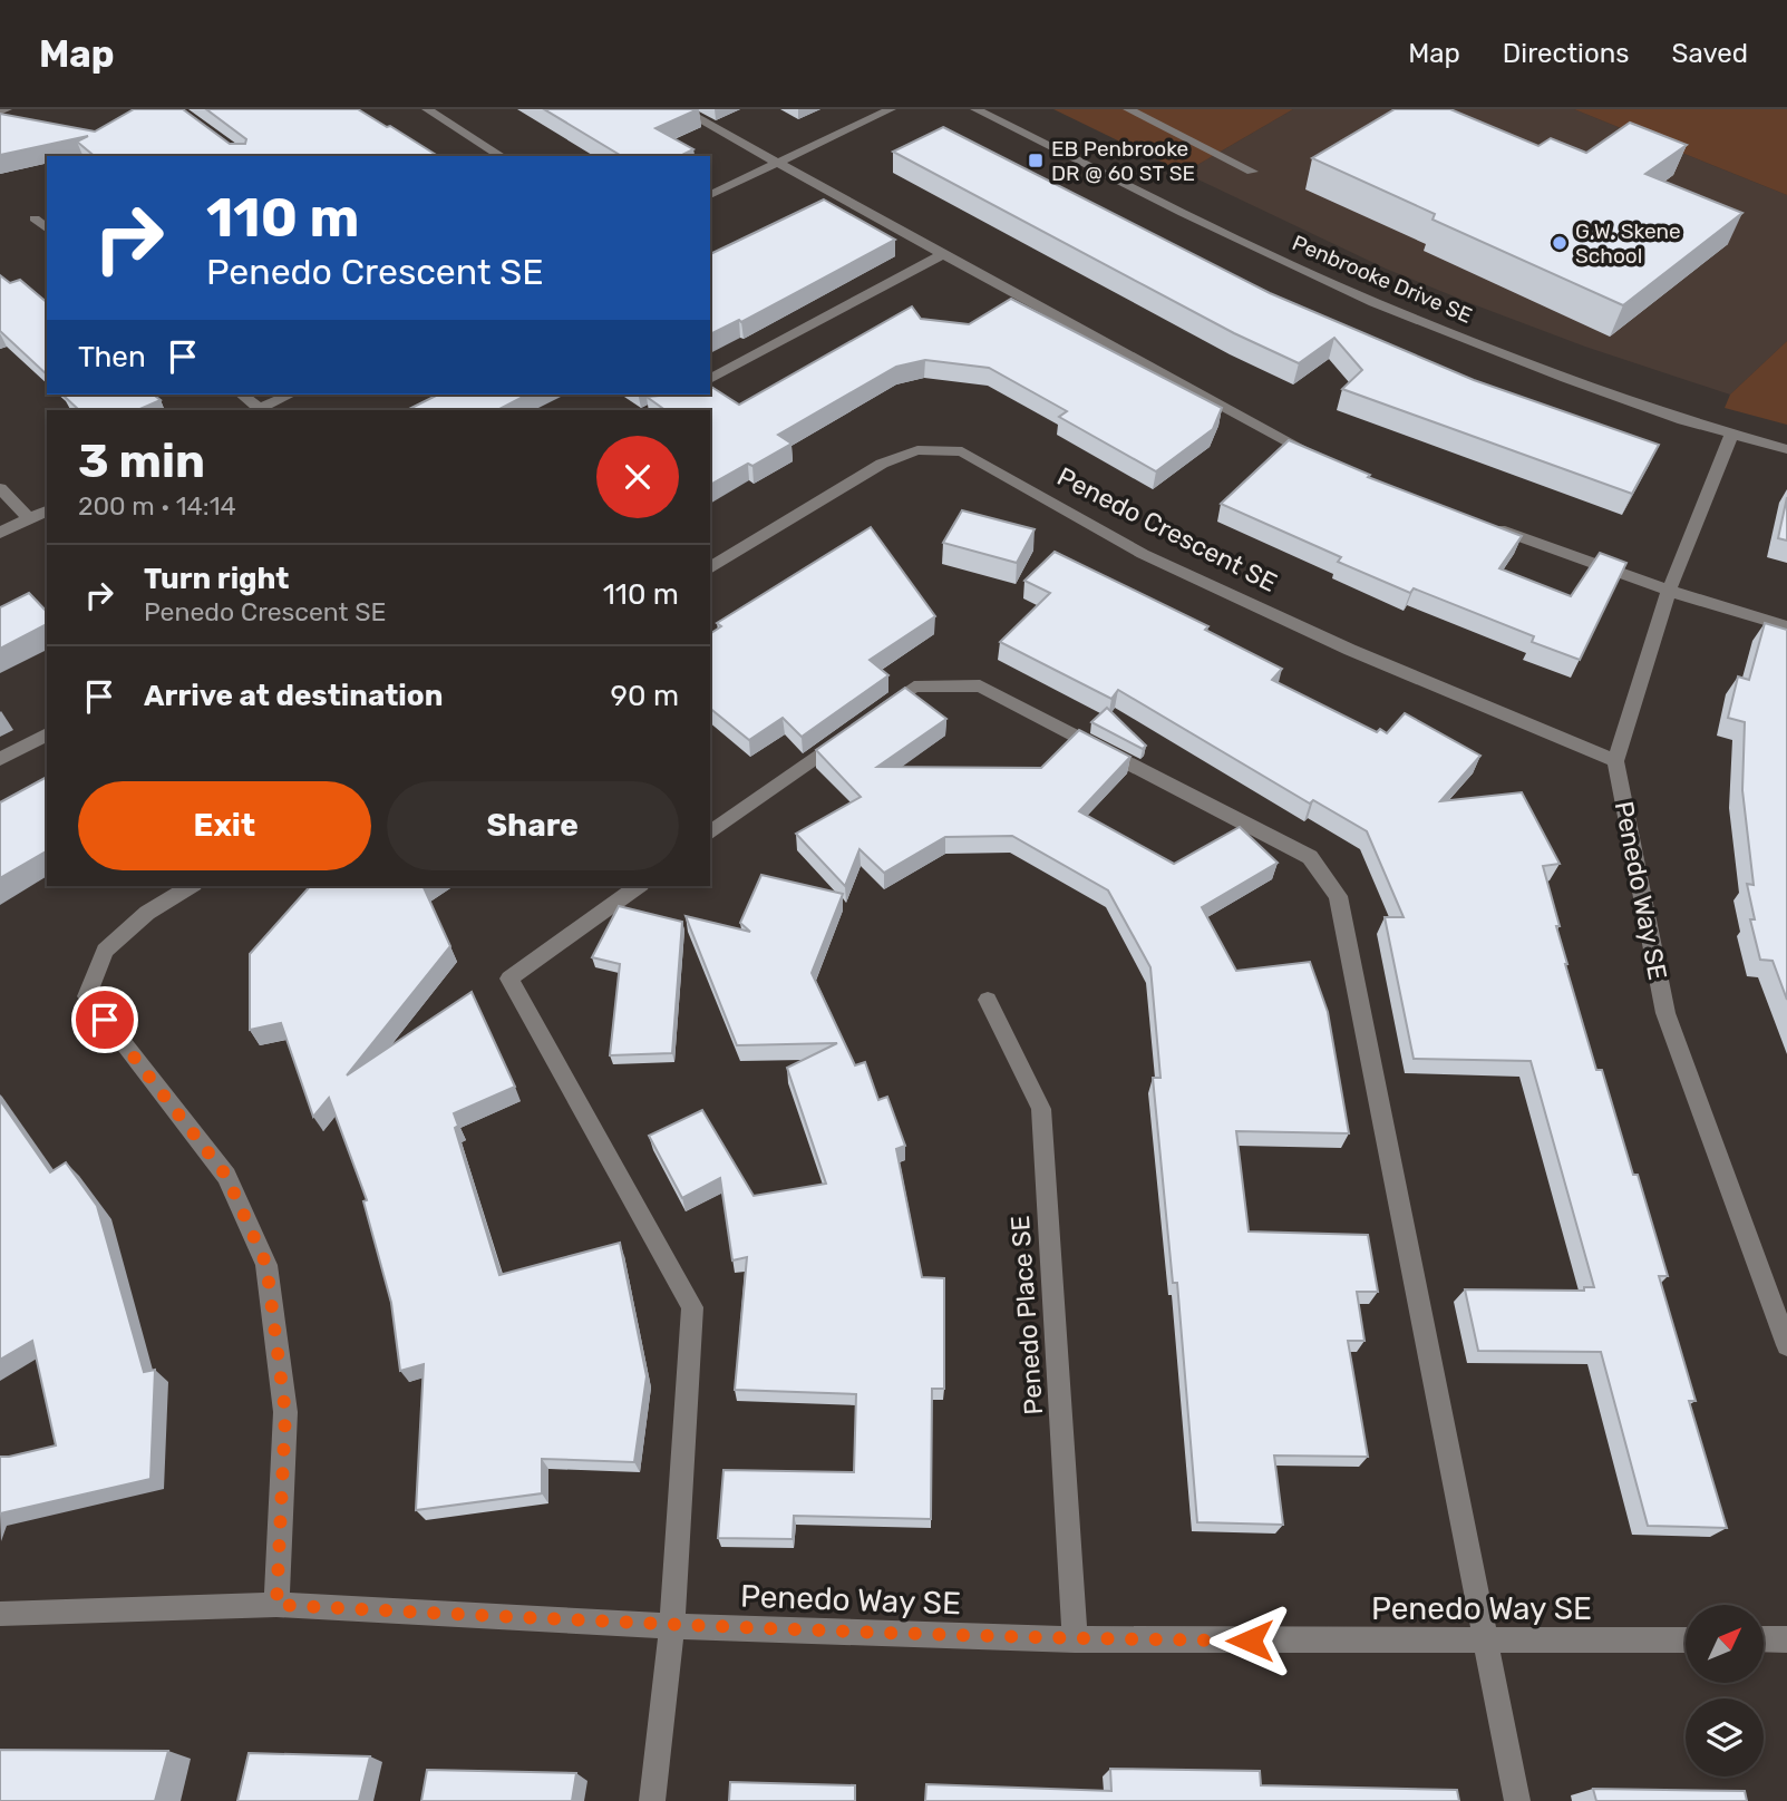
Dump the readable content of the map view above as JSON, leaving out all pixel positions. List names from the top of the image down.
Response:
{
  "streets": {
    "street": [
      "Penbrooke Drive SE",
      "Penedo Crescent SE",
      "Penedo Way SE",
      "Penedo Place SE"
    ]
  },
  "crossings": [
    ["Penbrooke Drive SE", "Penedo Way SE"],
    ["Penedo Crescent SE", "Penedo Way SE"],
    ["Penedo Way SE", "Penedo Place SE"]
  ],
  "places": {
    "transit": ["EB Penbrooke DR @ 60 ST SE"],
    "other": ["G.W. Skene School"]
  },
  "north": "top right",
  "page": {
    "header": "Map",
    "nav": ["Map", "Directions", "Saved"],
    "turn": ["110 m", "Penedo Crescent SE"],
    "then": "Then",
    "heading": ["3 min", "200 m · 14:14"],
    "list": [
      {
        "name": "Turn right",
        "note": "Penedo Crescent SE",
        "value": "110 m"
      },
      {
        "name": "Arrive at destination",
        "value": "90 m"
      }
    ],
    "buttons": ["Exit", "Share"]
  }
}
